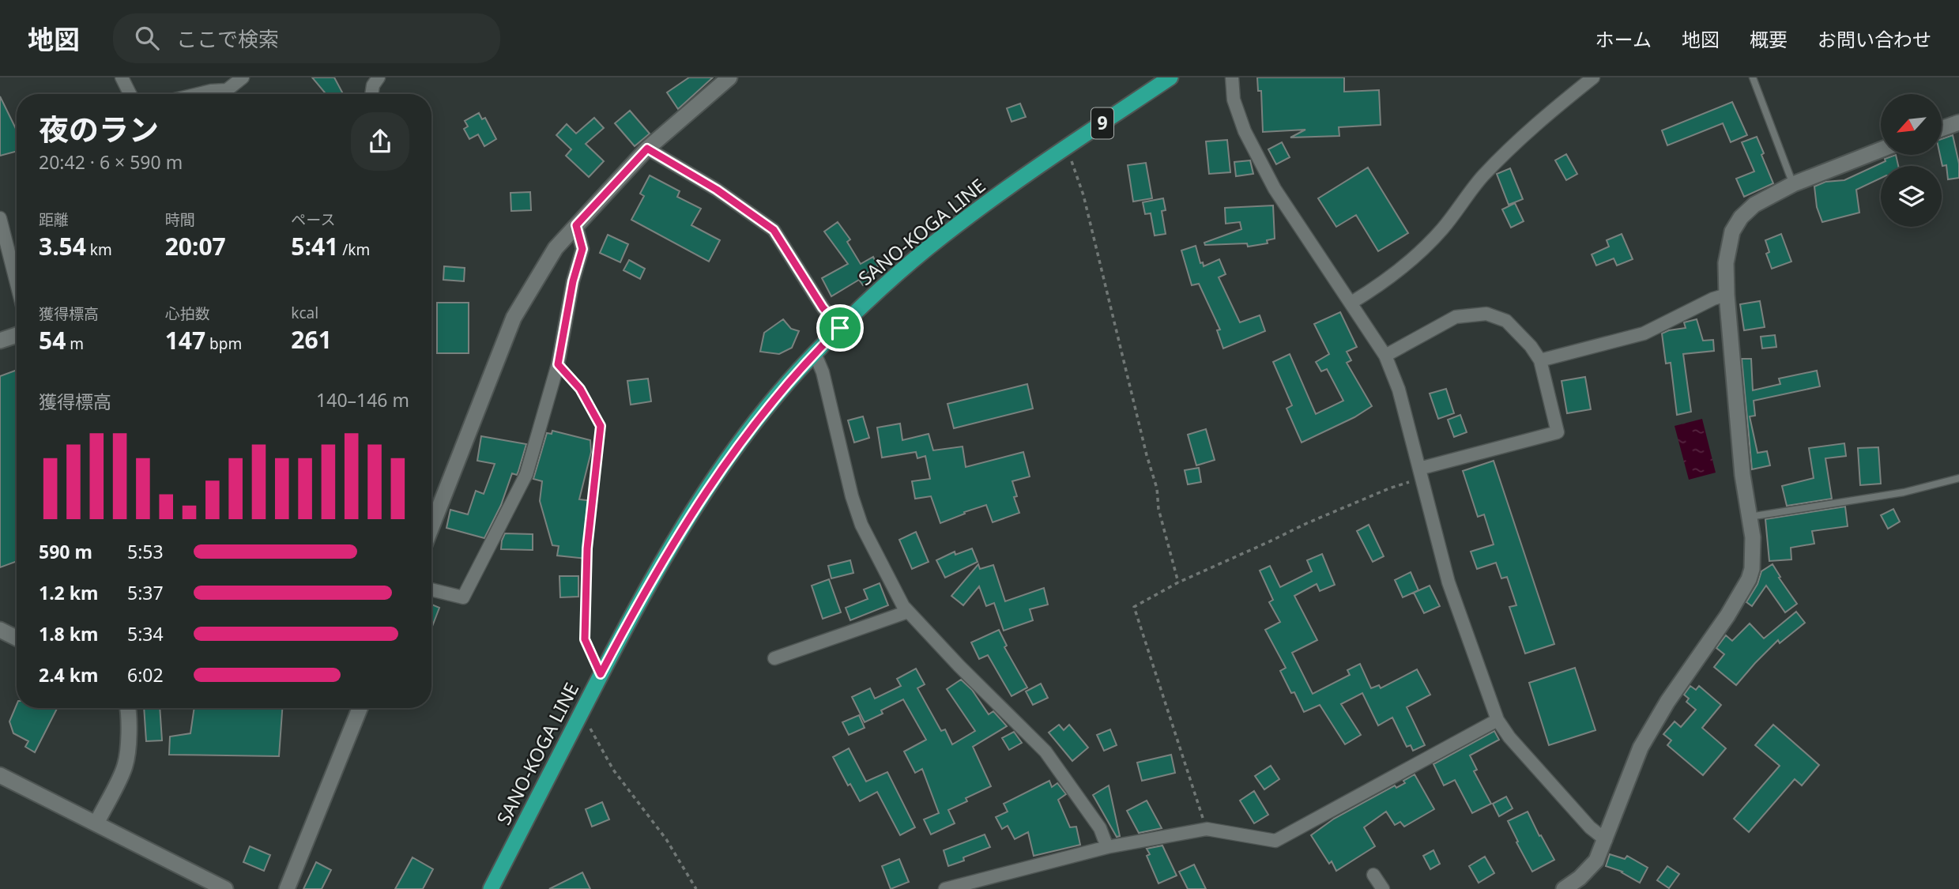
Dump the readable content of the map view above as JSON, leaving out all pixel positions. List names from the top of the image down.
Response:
{
  "streets": {
    "main road": ["9", "SANO-KOGA LINE"]
  },
  "north": "bottom left",
  "page": {
    "header": "地図",
    "search": "ここで検索",
    "nav": [
      "ホーム",
      "地図",
      "概要",
      "お問い合わせ"
    ],
    "heading": ["夜のラン", "20:42 · 6 × 590 m"],
    "stats": [
      ["距離", "3.54 km"],
      ["時間", "20:07"],
      ["ペース", "5:41 /km"],
      ["獲得標高", "54 m"],
      ["心拍数", "147 bpm"],
      ["kcal", "261"]
    ],
    "chart": ["獲得標高", "140–146 m"],
    "list": [
      {
        "name": "590 m",
        "note": "5:53"
      },
      {
        "name": "1.2 km",
        "note": "5:37"
      },
      {
        "name": "1.8 km",
        "note": "5:34"
      },
      {
        "name": "2.4 km",
        "note": "6:02"
      }
    ]
  }
}
